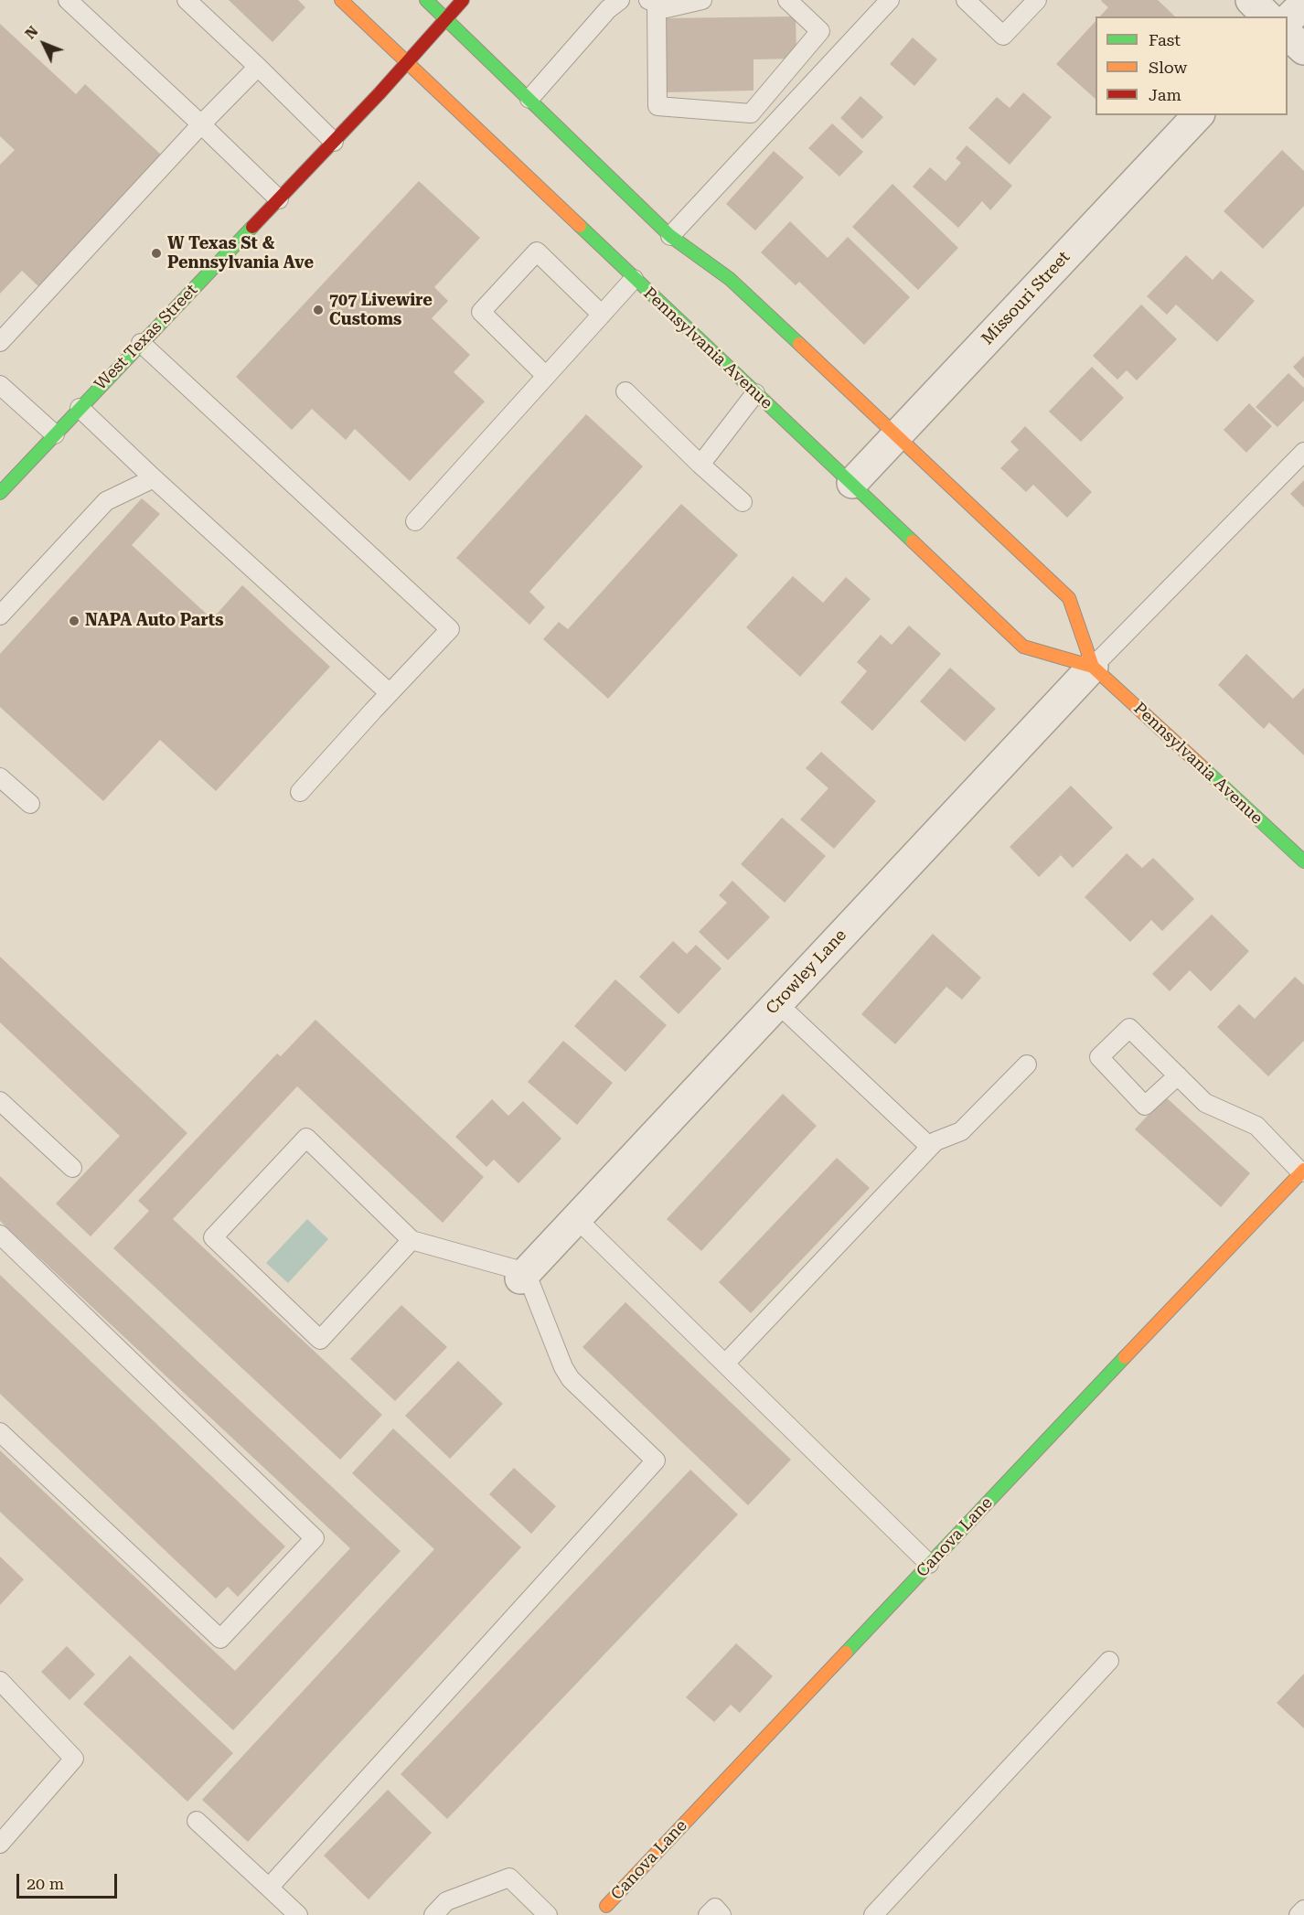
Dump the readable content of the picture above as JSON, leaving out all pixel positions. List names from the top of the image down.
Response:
{
  "streets": {
    "main road": ["West Texas Street", "Pennsylvania Avenue", "Canova Lane"],
    "street": ["Missouri Street", "Crowley Lane"]
  },
  "crossings": [
    ["Missouri Street", "Pennsylvania Avenue"],
    ["West Texas Street", "Pennsylvania Avenue"],
    ["Pennsylvania Avenue", "Crowley Lane"]
  ],
  "places": ["W Texas St & Pennsylvania Ave", "707 Livewire Customs", "NAPA Auto Parts"],
  "legend": ["Fast", "Slow", "Jam"],
  "scale_bar": "20 m",
  "north": "top left"
}
